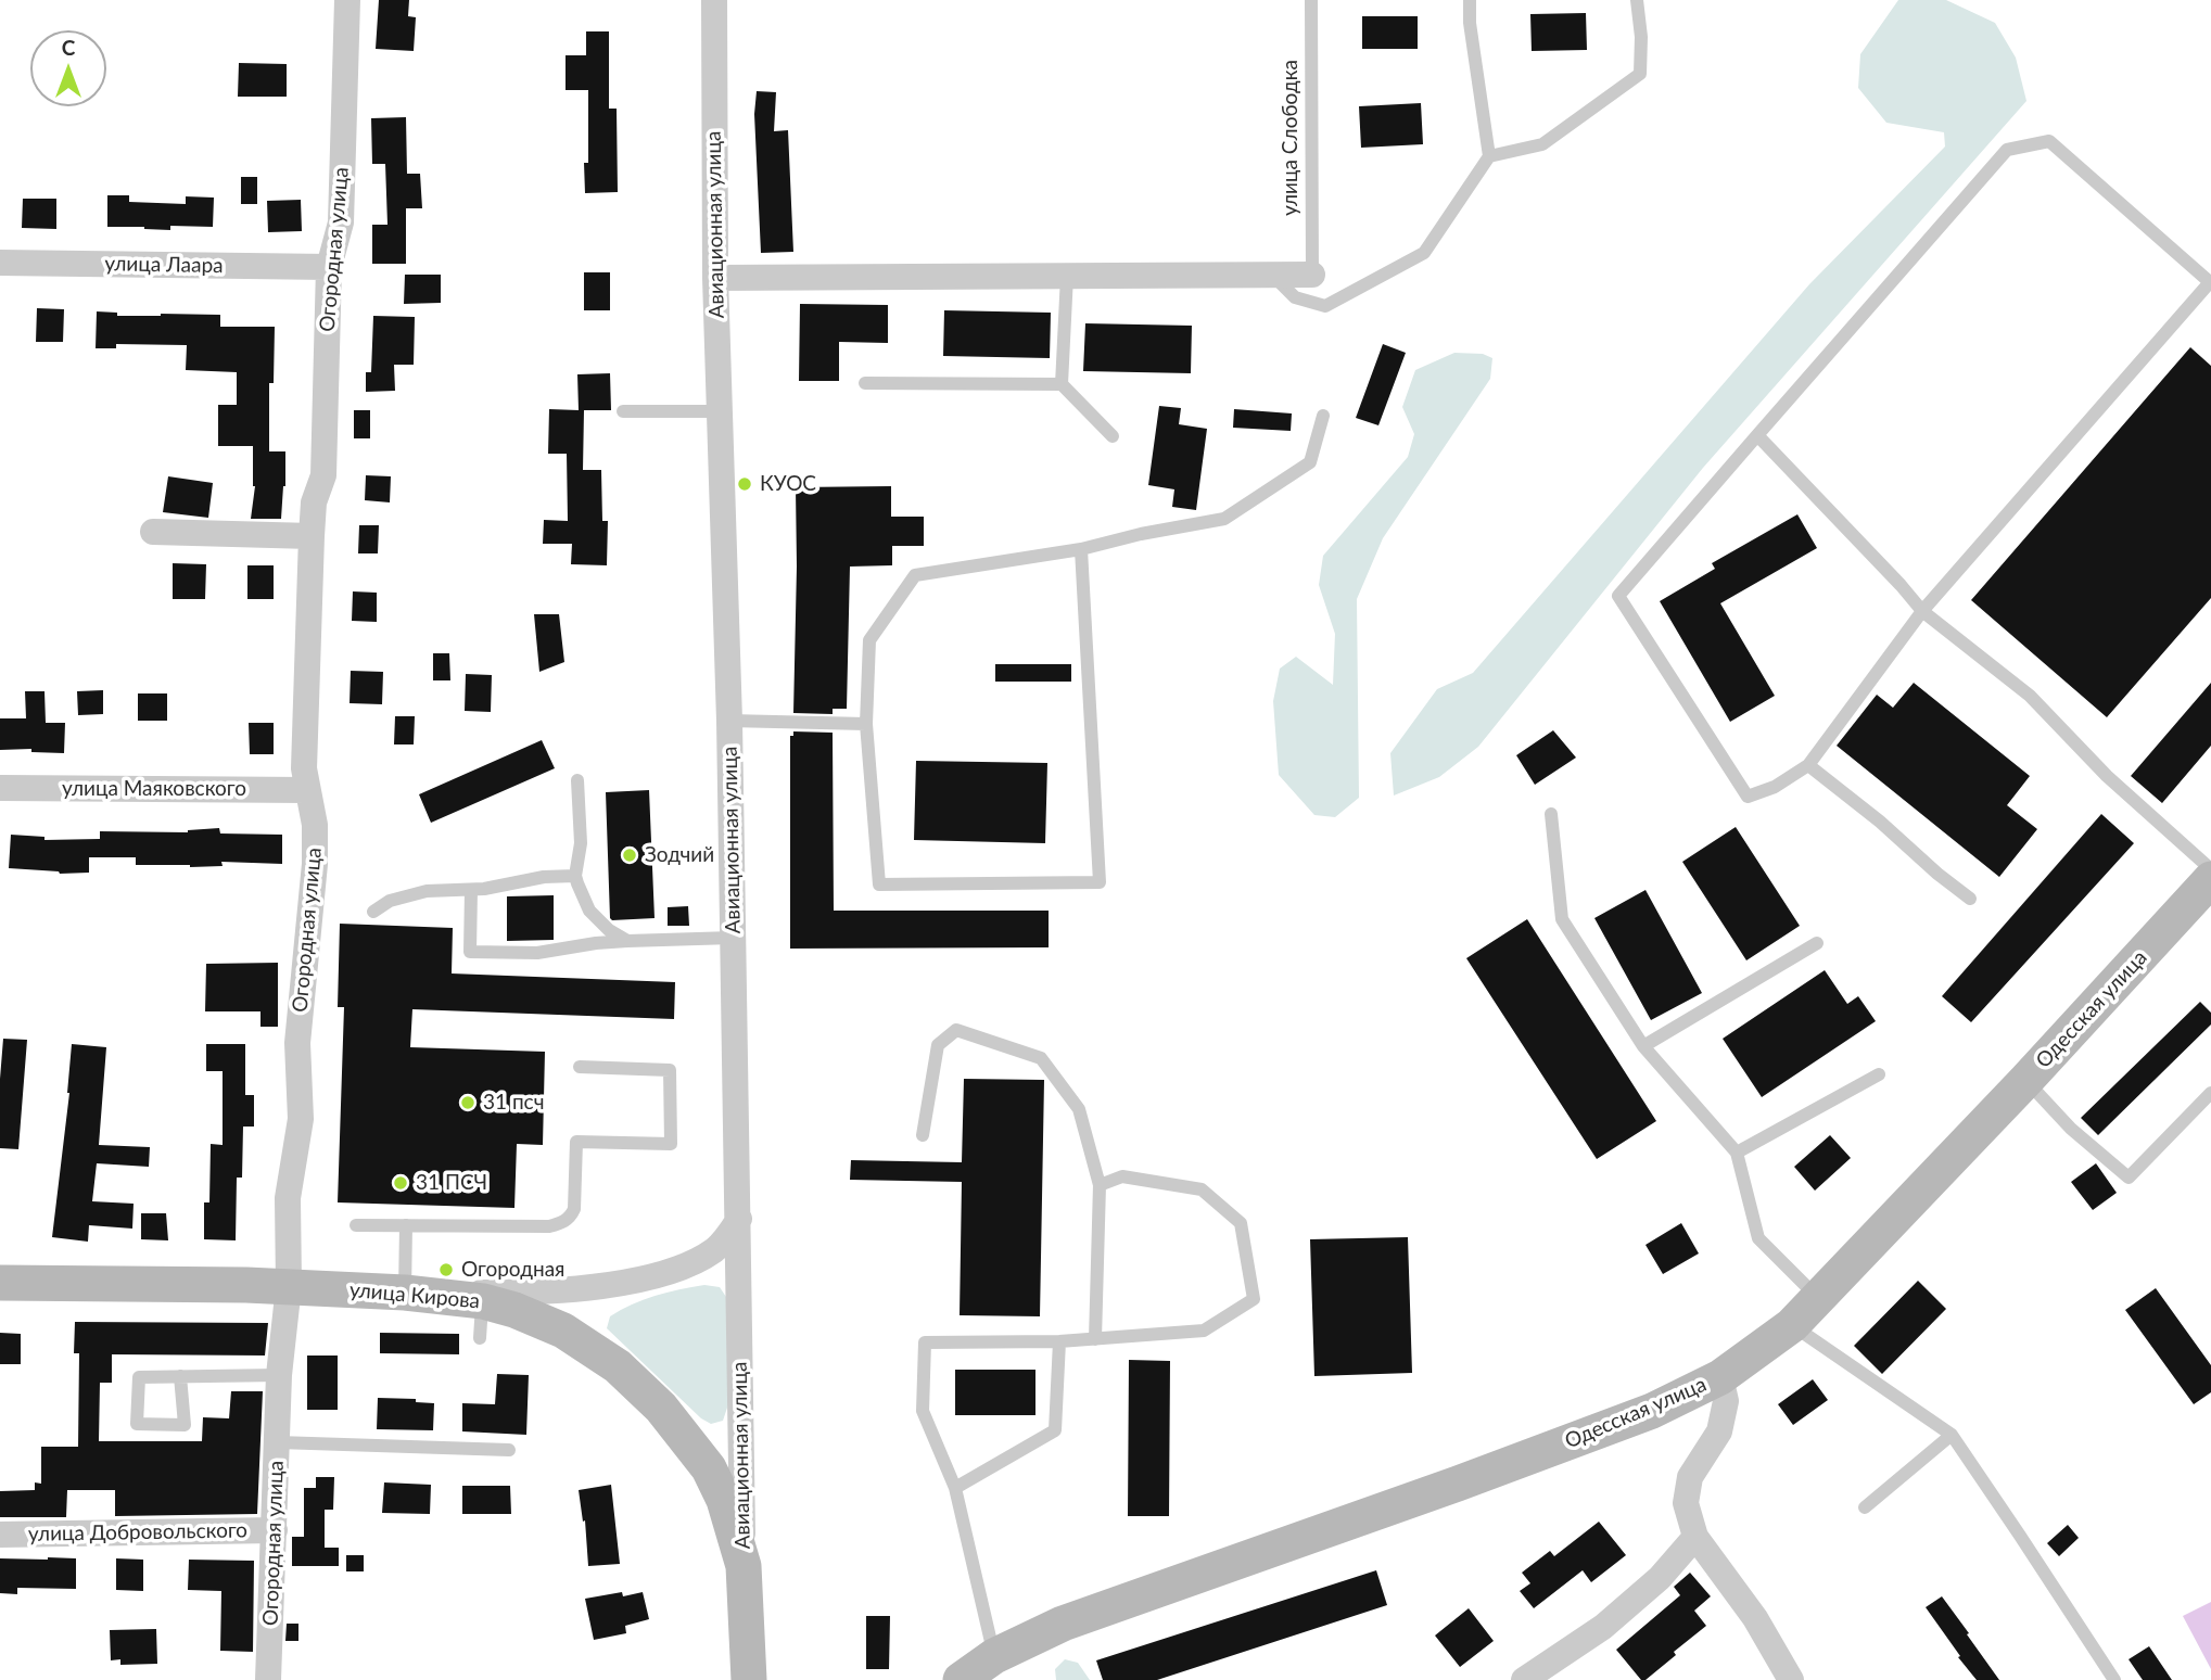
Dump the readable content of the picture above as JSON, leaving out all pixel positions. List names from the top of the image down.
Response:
{
  "streets": {
    "main road": ["Авиационная улица", "Одесская улица", "улица Кирова"],
    "street": [
      "Огородная улица",
      "улица Лаара",
      "улица Маяковского",
      "улица Добровольского"
    ],
    "lane": ["улица Слободка"]
  },
  "crossings": [
    ["Авиационная улица", "улица Кирова"],
    ["Огородная улица", "улица Лаара"],
    ["Огородная улица", "улица Маяковского"],
    ["Огородная улица", "улица Кирова"],
    ["Огородная улица", "улица Добровольского"]
  ],
  "places": [
    "КУОС",
    "Зодчий",
    "31 псч",
    "31 ПСЧ",
    "Огородная"
  ],
  "north": "top"
}
